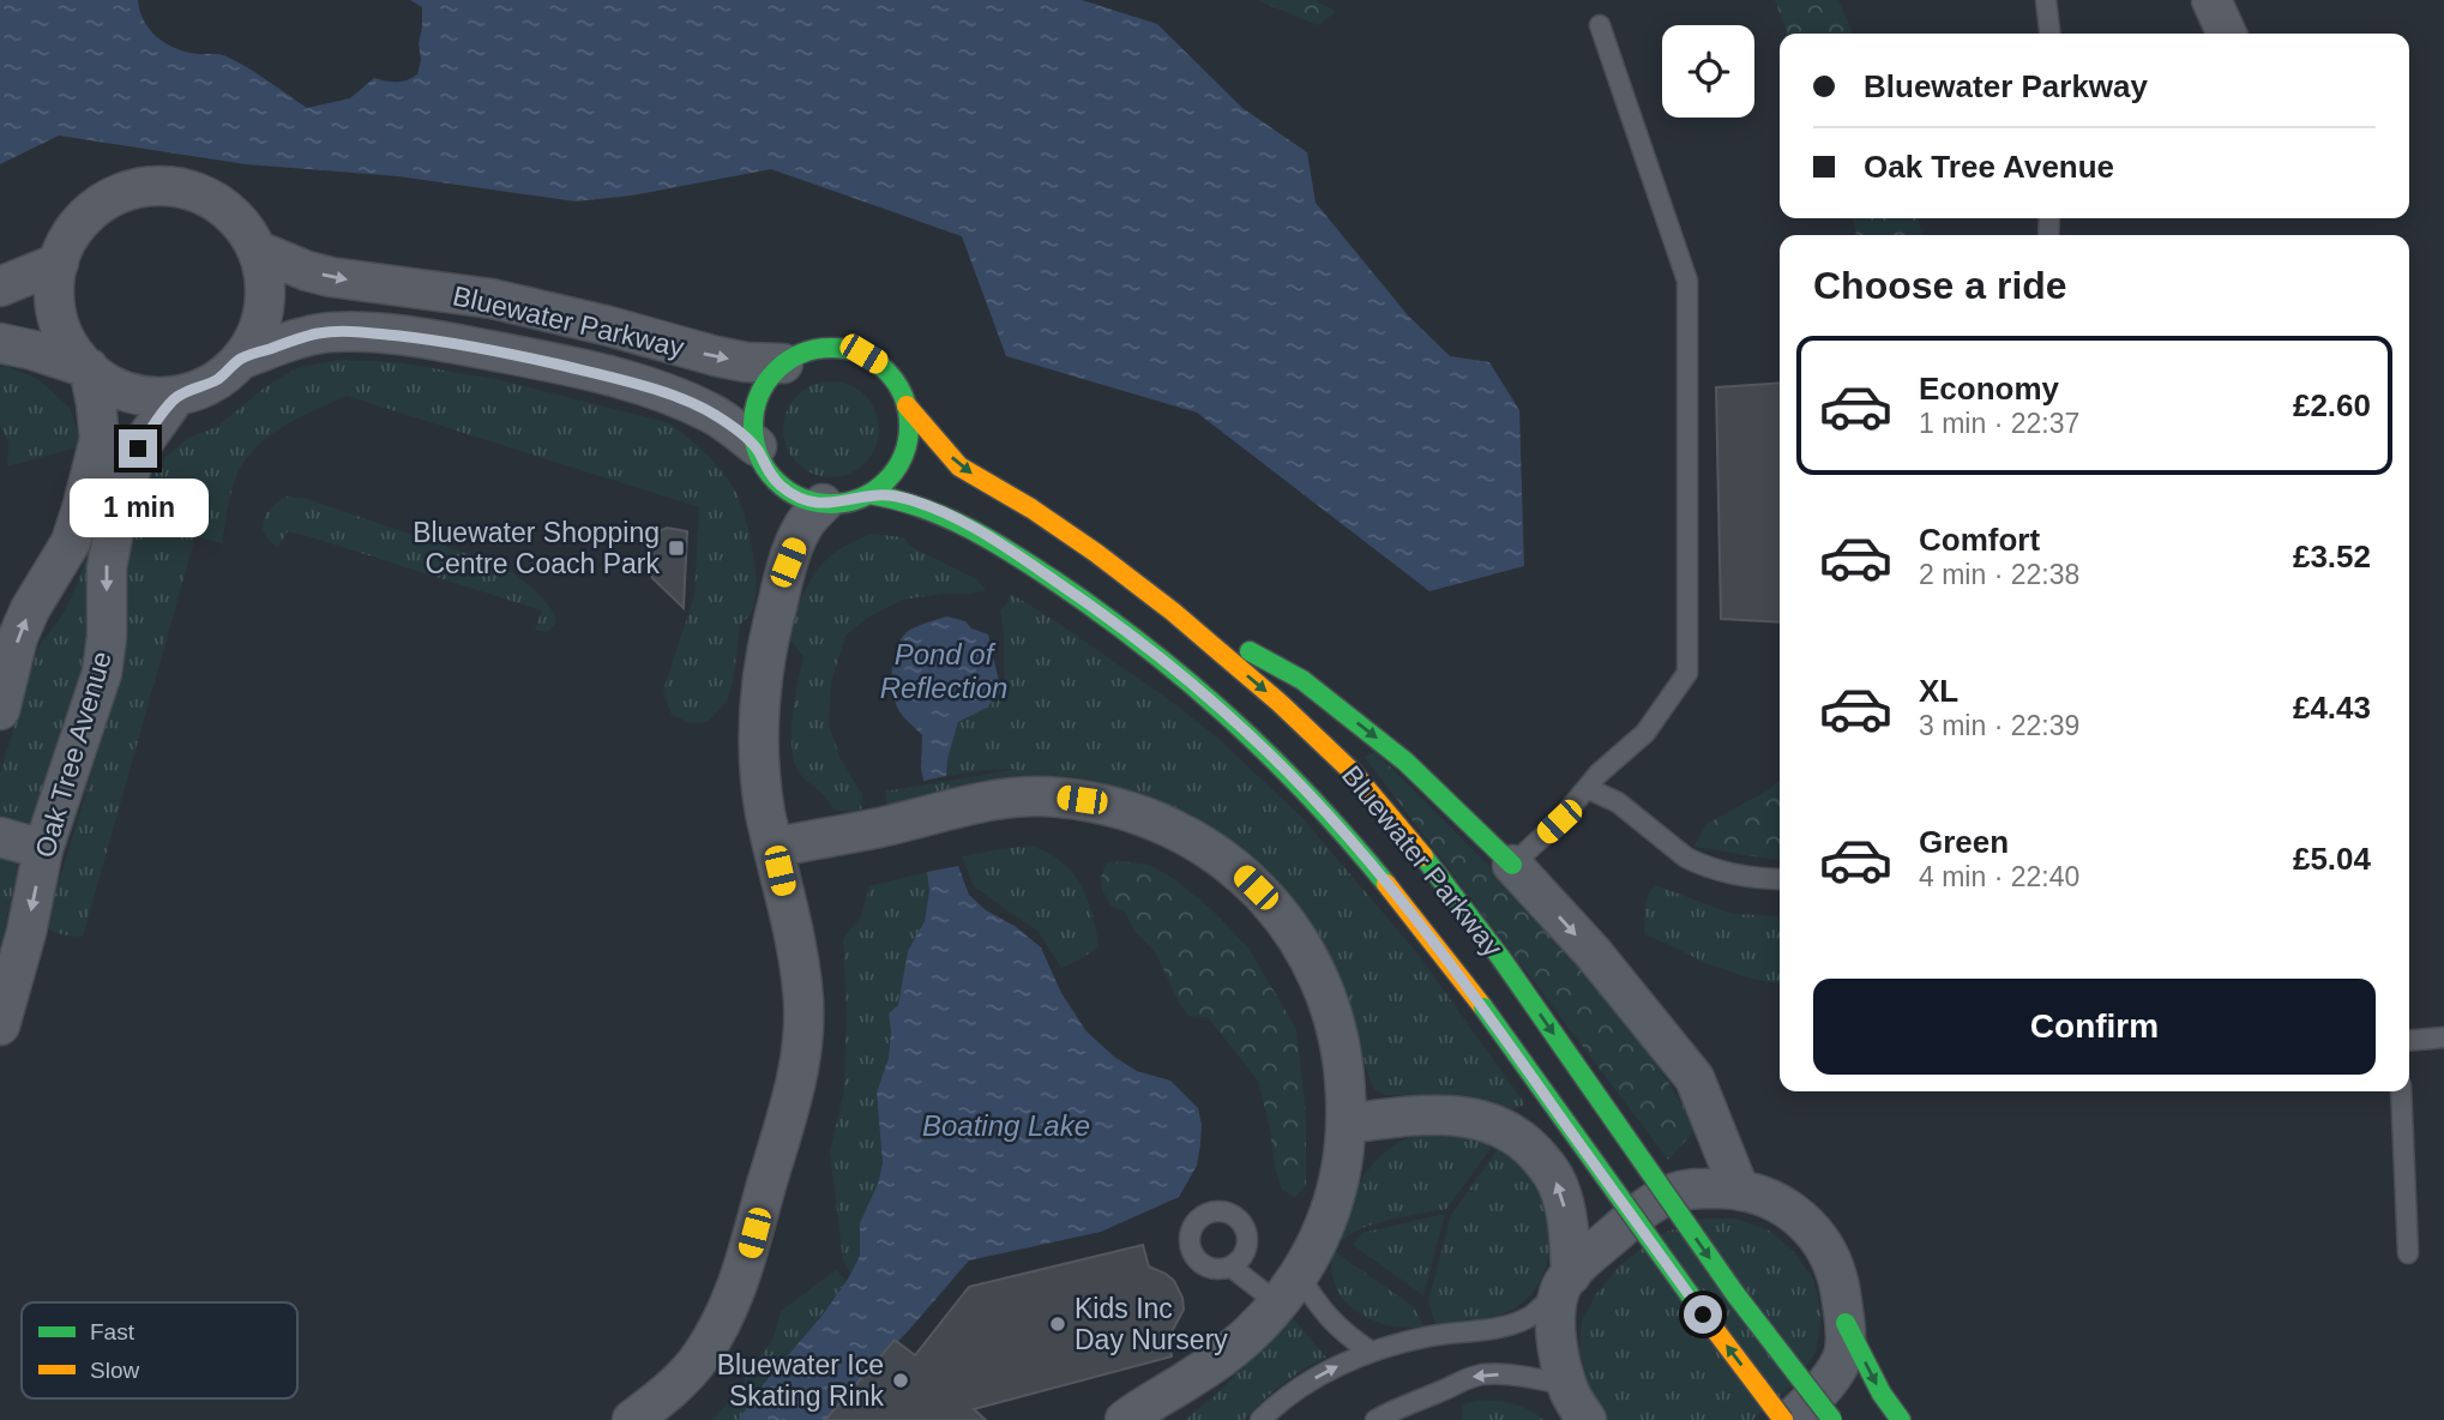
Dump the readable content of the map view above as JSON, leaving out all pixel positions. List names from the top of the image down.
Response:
{
  "streets": {
    "street": ["Bluewater Parkway", "Oak Tree Avenue"]
  },
  "crossings": [
    ["Bluewater Parkway", "Oak Tree Avenue"]
  ],
  "water": ["Pond of Reflection", "Boating Lake"],
  "places": {
    "transit": ["Bluewater Shopping Centre Coach Park"],
    "other": ["Kids Inc Day Nursery", "Bluewater Ice Skating Rink"]
  },
  "legend": ["Fast", "Slow"],
  "page": {
    "banner": ["Bluewater Parkway", "Oak Tree Avenue"],
    "heading": "Choose a ride",
    "list": [
      {
        "name": "Economy",
        "note": "1 min · 22:37",
        "value": "£2.60"
      },
      {
        "name": "Comfort",
        "note": "2 min · 22:38",
        "value": "£3.52"
      },
      {
        "name": "XL",
        "note": "3 min · 22:39",
        "value": "£4.43"
      },
      {
        "name": "Green",
        "note": "4 min · 22:40",
        "value": "£5.04"
      }
    ],
    "bubble": "1 min",
    "buttons": "Confirm"
  }
}
